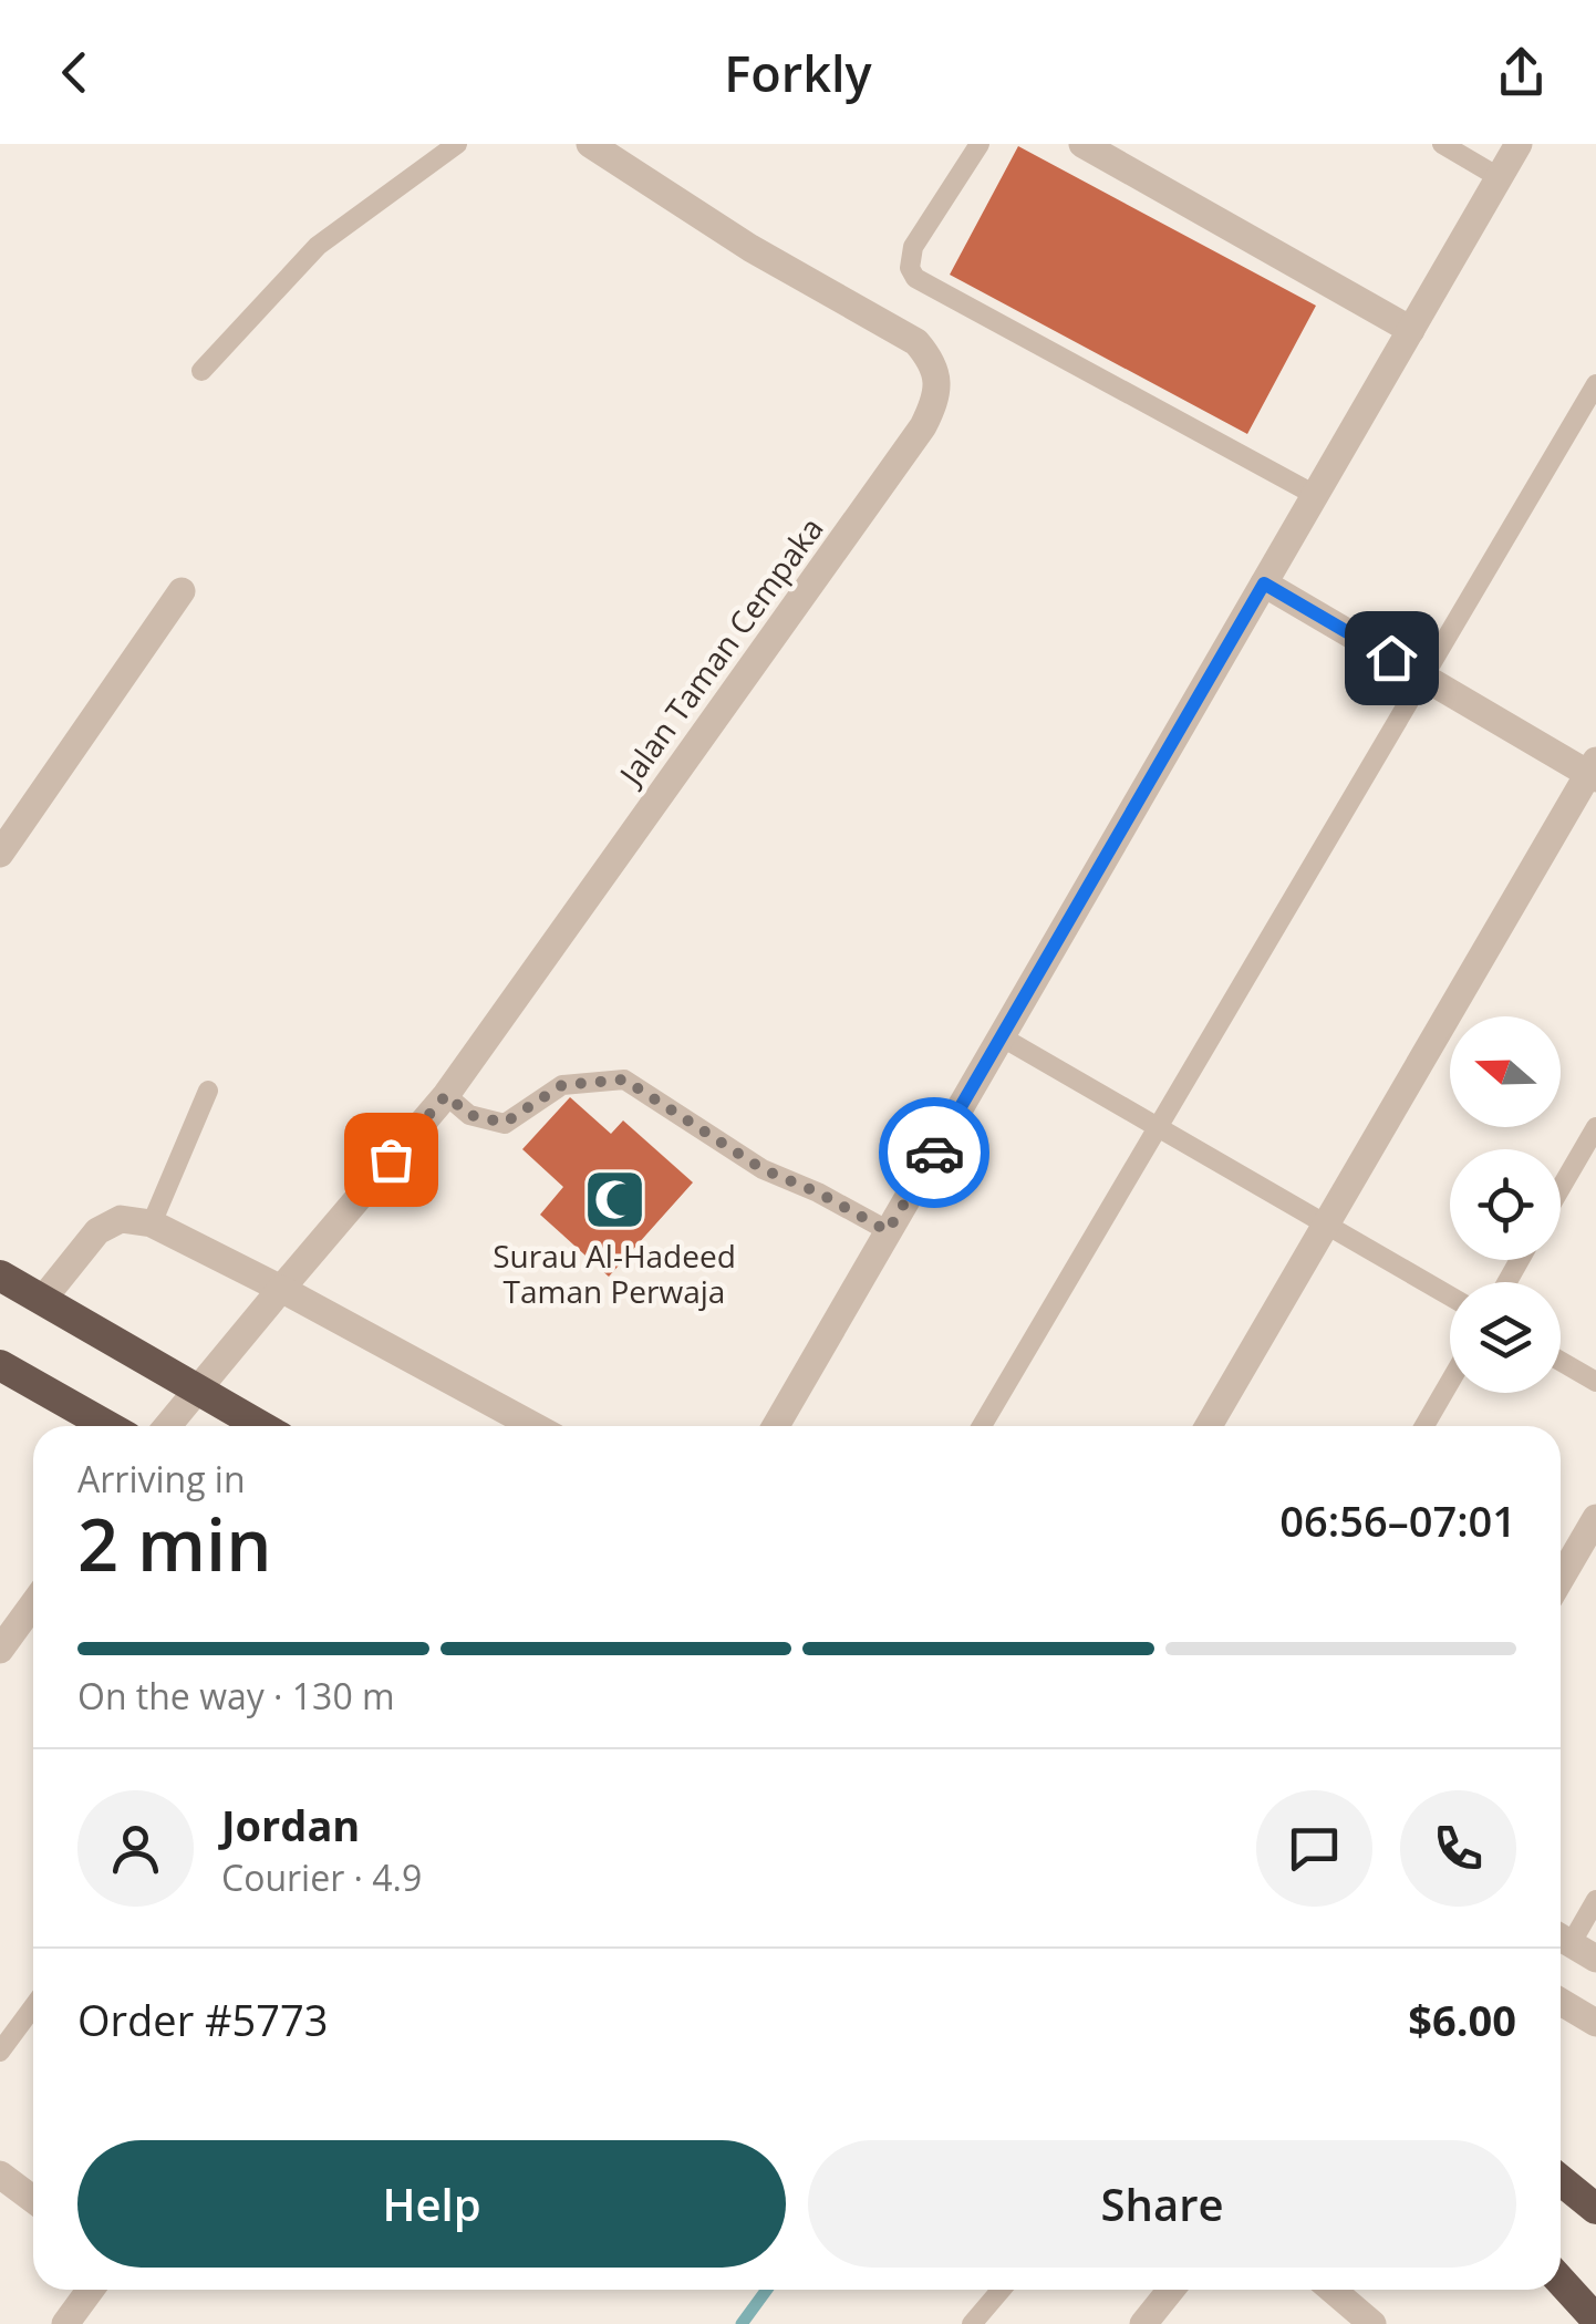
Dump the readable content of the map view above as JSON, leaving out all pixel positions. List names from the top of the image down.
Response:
{
  "streets": {
    "street": ["Jalan Taman Cempaka"]
  },
  "places": {
    "mosque": ["Surau Al-Hadeed Taman Perwaja"]
  },
  "north": "left",
  "page": {
    "header": "Forkly",
    "heading": ["2 min", "Arriving in", "06:56–07:01"],
    "panel": [
      "Jordan",
      "Courier · 4.9",
      "Order #5773",
      "$6.00"
    ],
    "bar": "On the way · 130 m",
    "buttons": ["Help", "Share"]
  }
}
